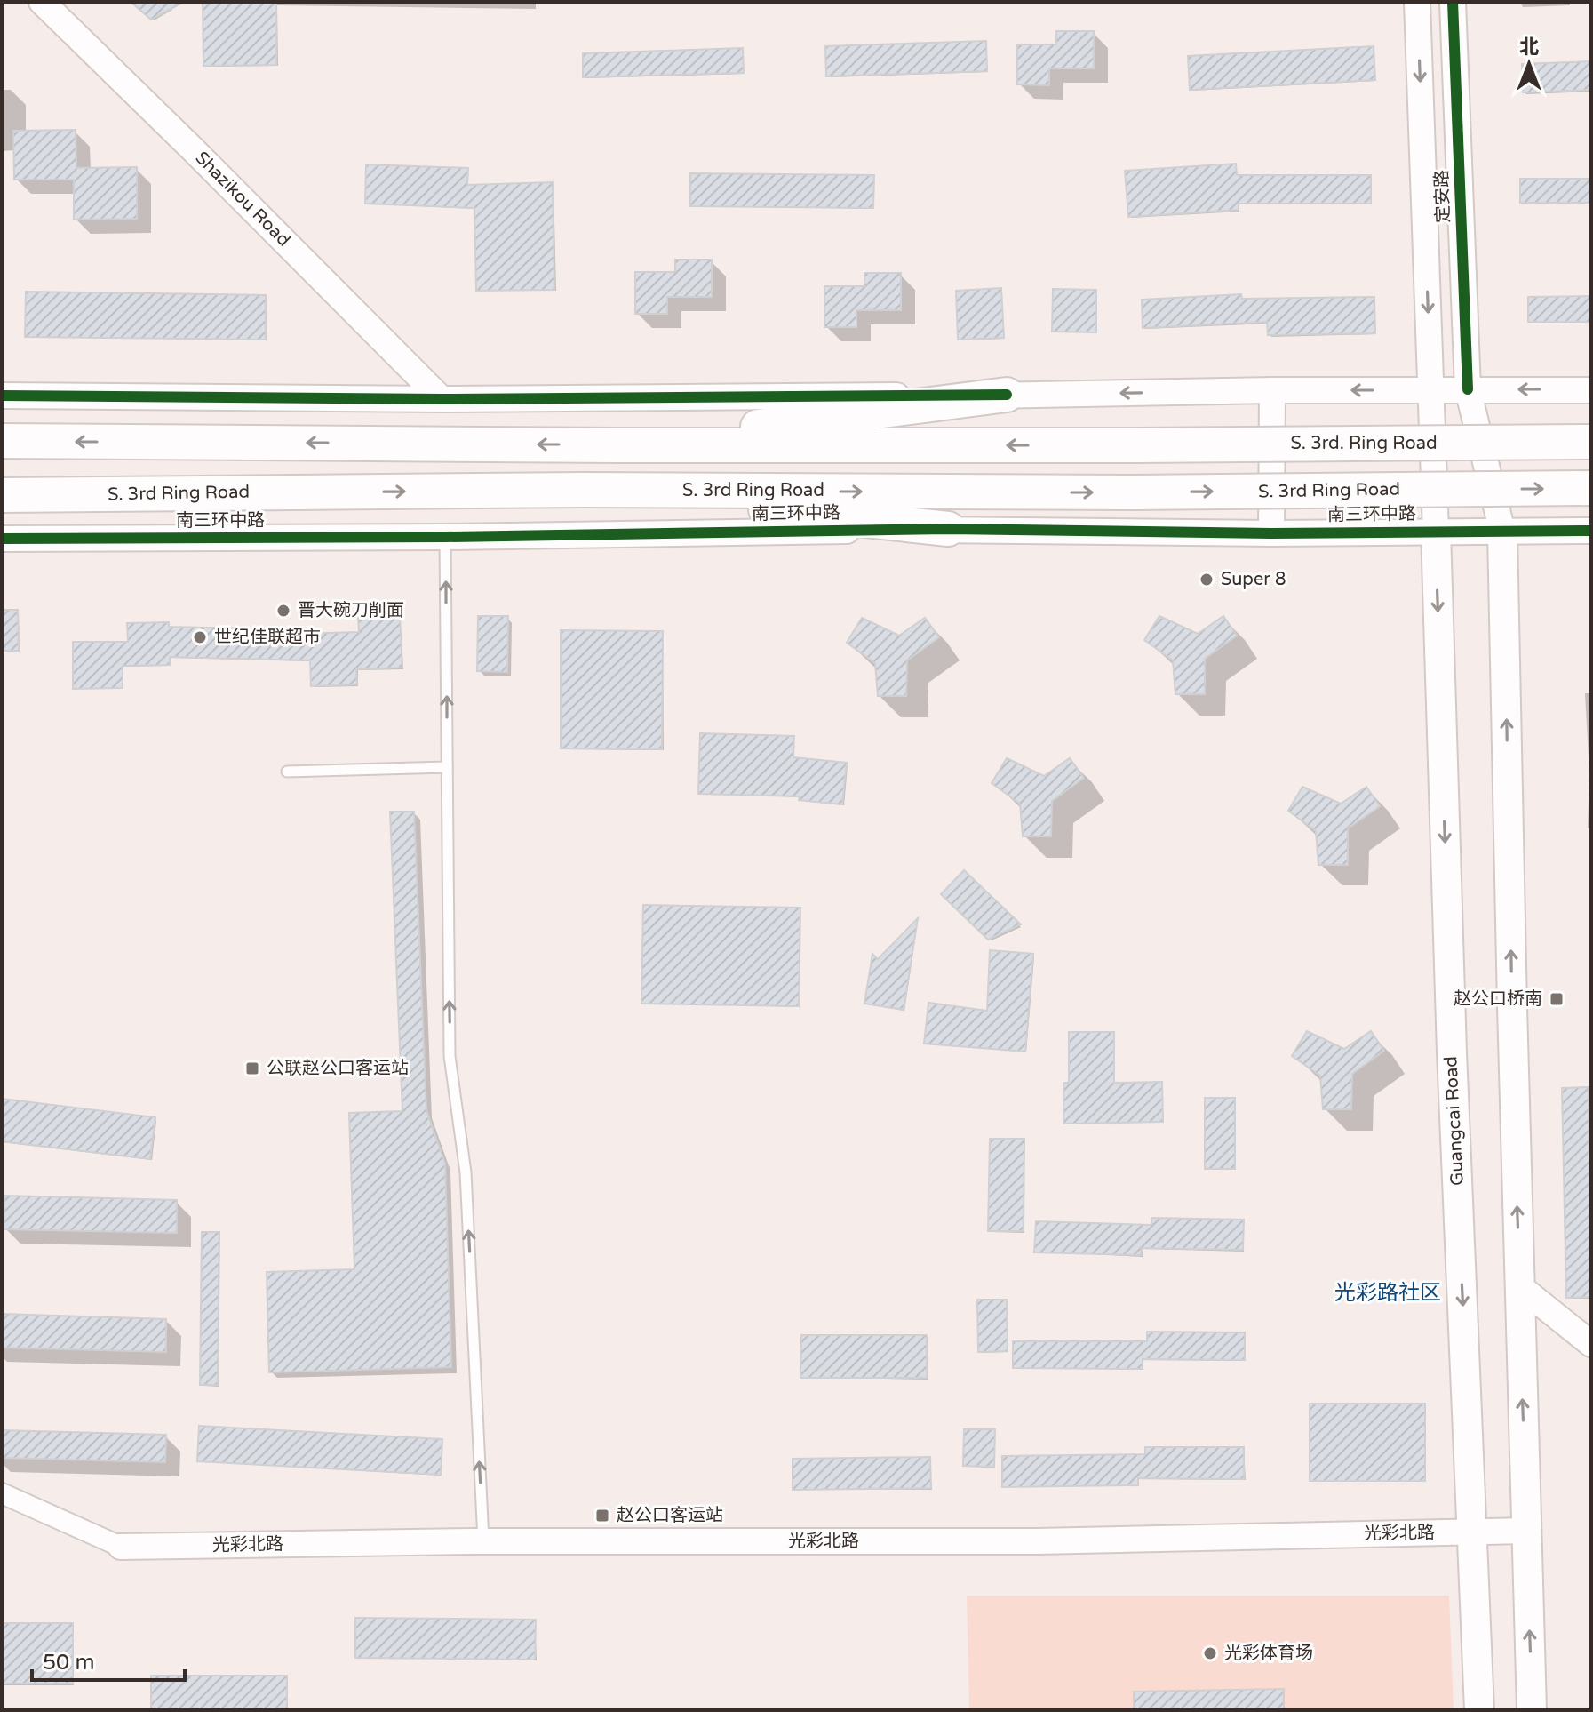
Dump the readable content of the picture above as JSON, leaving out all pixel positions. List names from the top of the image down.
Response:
{
  "streets": {
    "highway": ["S. 3rd. Ring Road", "S. 3rd Ring Road"],
    "main road": ["Guangcai Road"],
    "street": [
      "定安路",
      "Shazikou Road",
      "南三环中路",
      "光彩北路"
    ]
  },
  "crossings": [
    ["定安路", "南三环中路"],
    ["定安路", "Guangcai Road"],
    ["南三环中路", "Guangcai Road"],
    ["Guangcai Road", "光彩北路"]
  ],
  "districts": ["光彩路社区"],
  "places": {
    "other": [
      "Super 8",
      "晋大碗刀削面",
      "世纪佳联超市",
      "光彩体育场"
    ],
    "transit": ["赵公口桥南", "公联赵公口客运站", "赵公口客运站"]
  },
  "scale_bar": "50 m",
  "north": "top"
}
